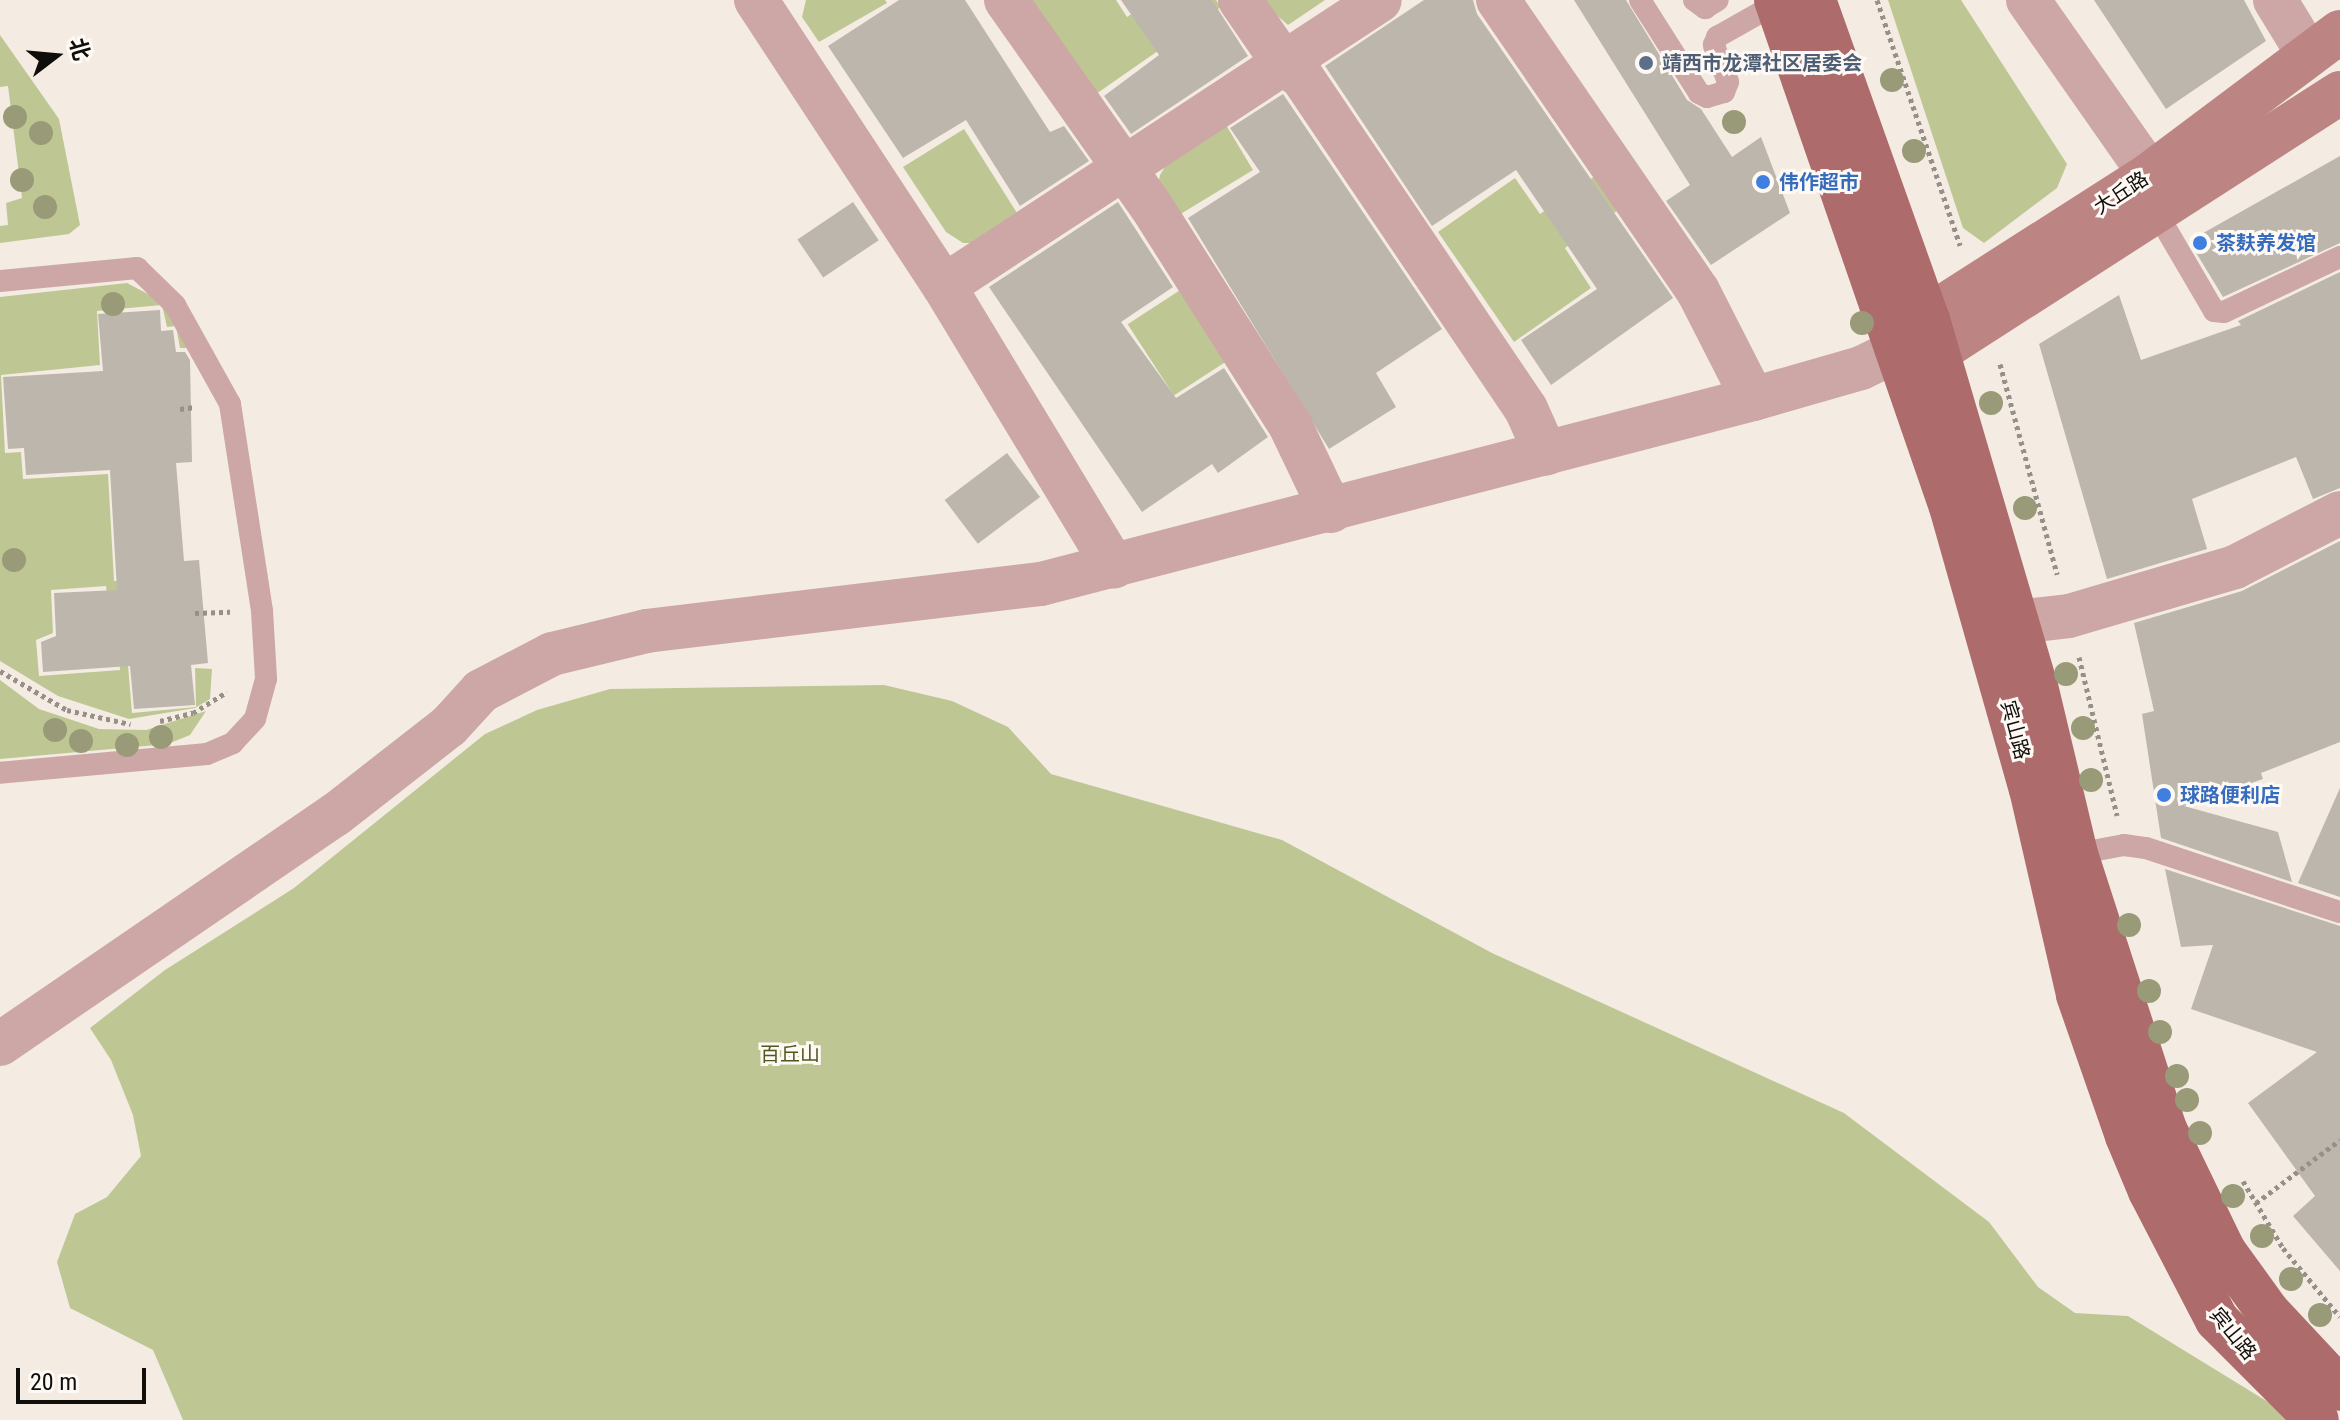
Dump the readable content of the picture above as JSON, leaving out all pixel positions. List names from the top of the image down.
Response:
{
  "streets": {
    "main road": ["大丘路", "宾山路"]
  },
  "crossings": [
    ["大丘路", "宾山路"]
  ],
  "parks": ["百丘山"],
  "places": [
    "靖西市龙潭社区居委会",
    "伟作超市",
    "茶麸养发馆",
    "球路便利店"
  ],
  "scale_bar": "20 m",
  "north": "right"
}
